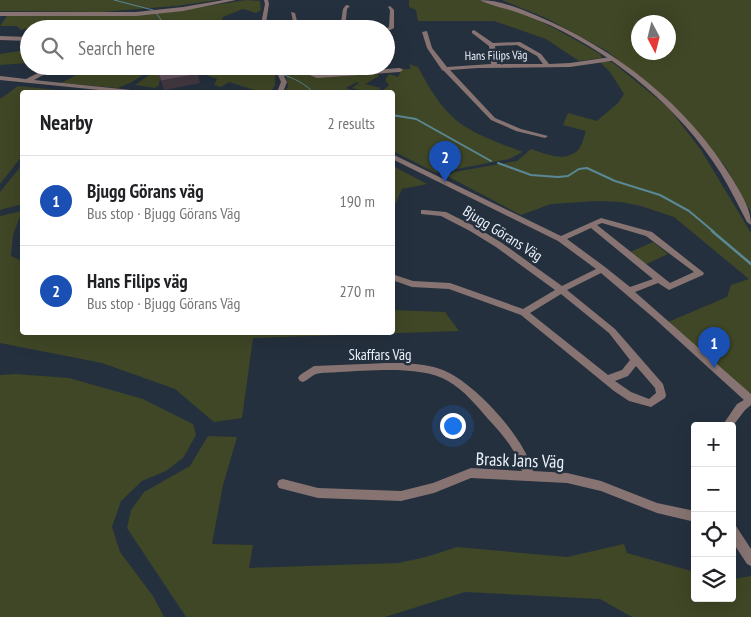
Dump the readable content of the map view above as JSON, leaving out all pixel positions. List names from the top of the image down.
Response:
{
  "streets": {
    "street": [
      "Hans Filips Väg",
      "Bjugg Görans Väg",
      "Skaffars Väg",
      "Brask Jans Väg"
    ]
  },
  "crossings": [
    ["Skaffars Väg", "Brask Jans Väg"]
  ],
  "north": "bottom",
  "page": {
    "search": "Search here",
    "heading": ["Nearby", "2 results"],
    "pins": ["2", "1"],
    "list": [
      {
        "mark": "1",
        "name": "Bjugg Görans väg",
        "note": "Bus stop · Bjugg Görans Väg",
        "value": "190 m"
      },
      {
        "mark": "2",
        "name": "Hans Filips väg",
        "note": "Bus stop · Bjugg Görans Väg",
        "value": "270 m"
      }
    ],
    "map_buttons": ["+", "−"]
  }
}
